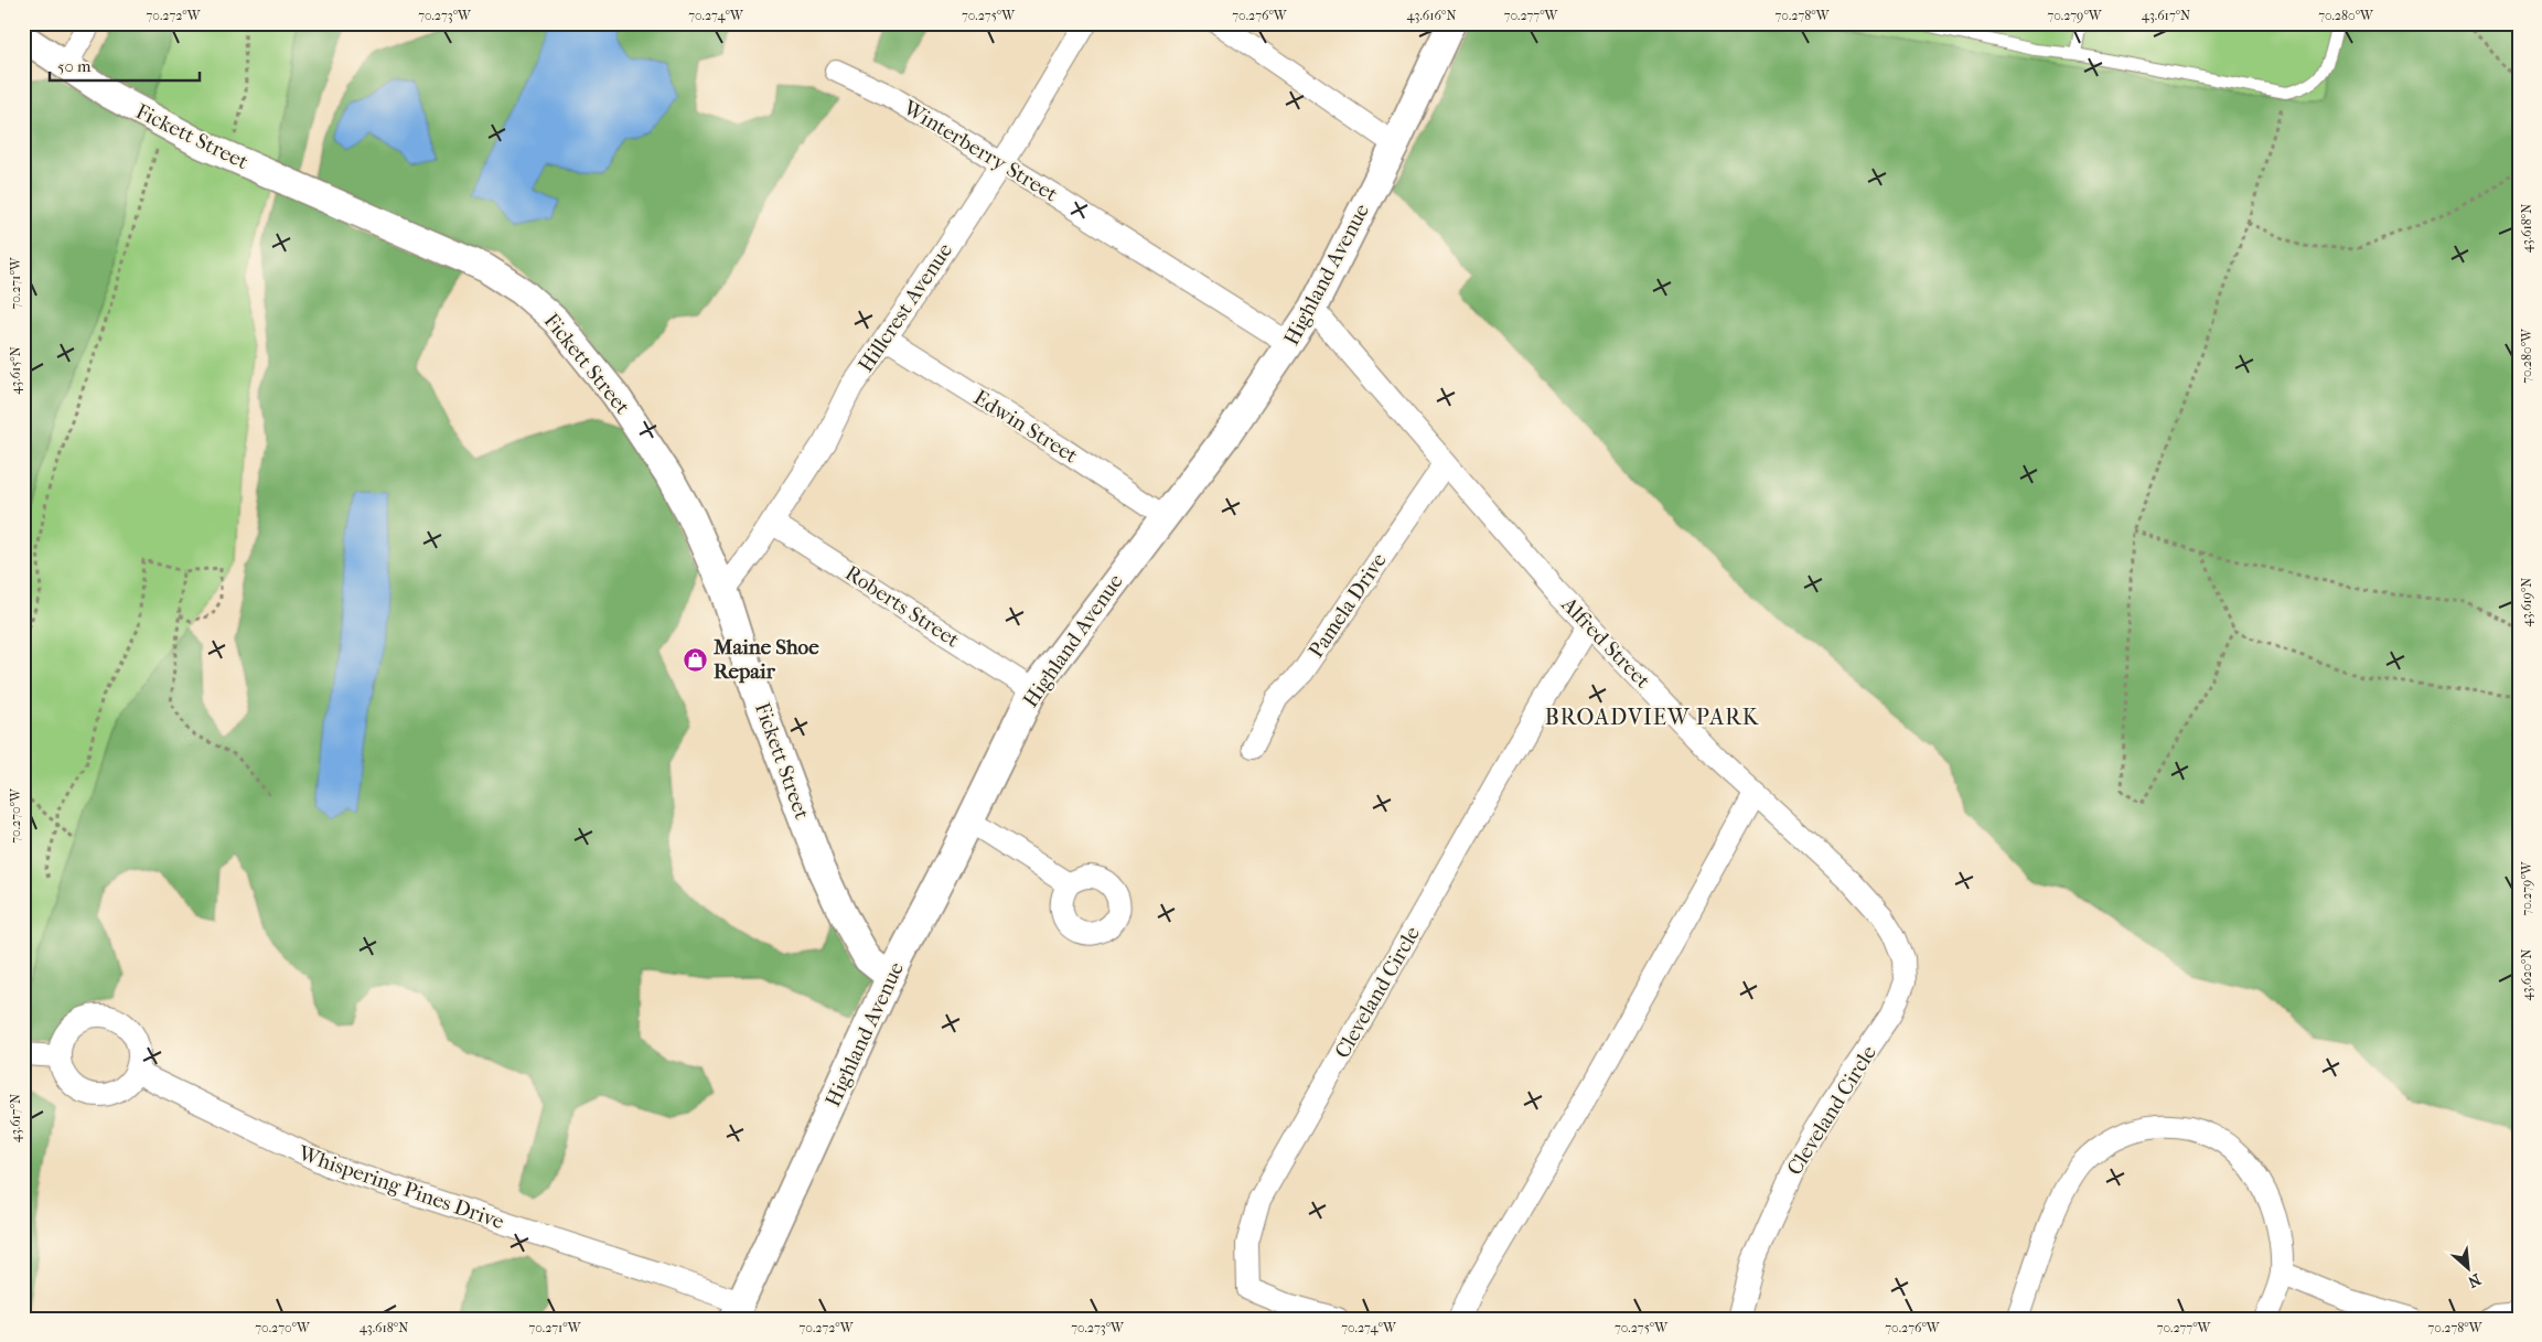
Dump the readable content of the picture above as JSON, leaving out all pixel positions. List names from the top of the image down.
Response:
{
  "streets": {
    "street": [
      "Fickett Street",
      "Winterberry Street",
      "Highland Avenue",
      "Hillcrest Avenue",
      "Edwin Street",
      "Pamela Drive",
      "Roberts Street",
      "Alfred Street",
      "Cleveland Circle",
      "Whispering Pines Drive"
    ]
  },
  "crossings": [
    ["Fickett Street", "Highland Avenue"],
    ["Fickett Street", "Hillcrest Avenue"],
    ["Winterberry Street", "Highland Avenue"],
    ["Winterberry Street", "Hillcrest Avenue"],
    ["Highland Avenue", "Edwin Street"],
    ["Highland Avenue", "Roberts Street"],
    ["Highland Avenue", "Alfred Street"],
    ["Highland Avenue", "Whispering Pines Drive"],
    ["Hillcrest Avenue", "Edwin Street"],
    ["Hillcrest Avenue", "Roberts Street"],
    ["Pamela Drive", "Alfred Street"],
    ["Alfred Street", "Cleveland Circle"]
  ],
  "districts": ["BROADVIEW PARK"],
  "places": {
    "shop": ["Maine Shoe Repair"]
  },
  "scale_bar": "50 m",
  "north": "bottom right",
  "coordinates": [
    "70.272°W",
    "70.273°W",
    "70.274°W",
    "70.275°W",
    "70.276°W",
    "43.616°N",
    "70.277°W",
    "70.278°W",
    "70.279°W",
    "43.617°N",
    "70.280°W",
    "43.618°N",
    "70.271°W",
    "43.615°N",
    "43.619°N",
    "70.270°W",
    "43.620°N"
  ]
}
